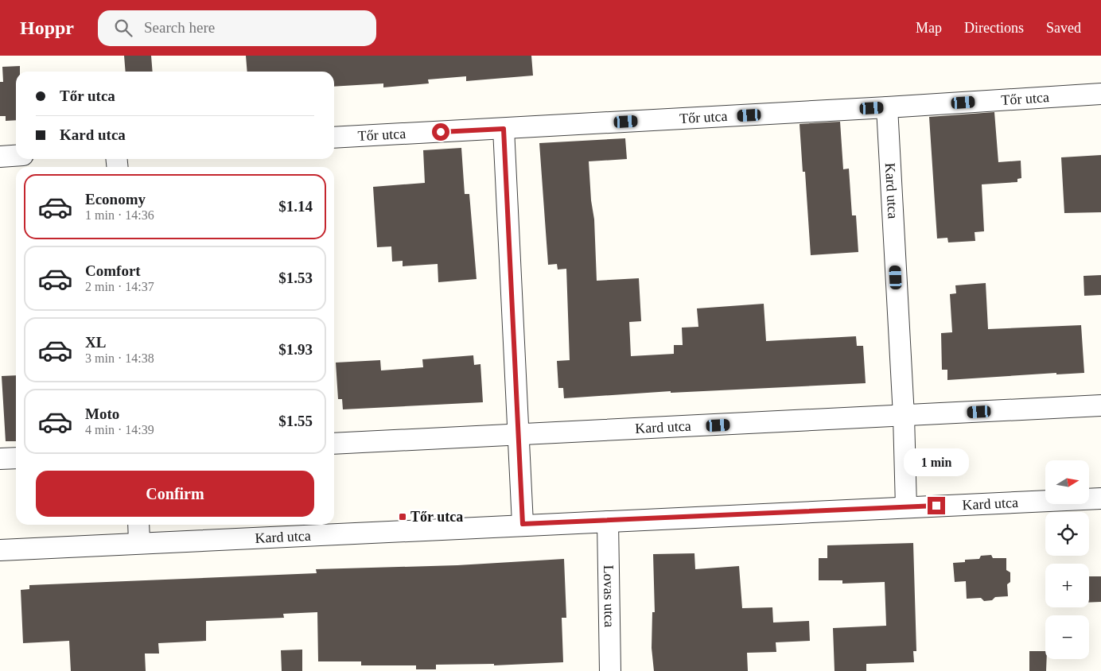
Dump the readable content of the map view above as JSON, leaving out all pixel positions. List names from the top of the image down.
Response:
{
  "streets": {
    "street": ["Tőr utca", "Kard utca", "Lovas utca"]
  },
  "crossings": [
    ["Tőr utca", "Kard utca"],
    ["Kard utca", "Lovas utca"]
  ],
  "places": {
    "transit": ["Tőr utca"]
  },
  "north": "right",
  "page": {
    "header": "Hoppr",
    "search": "Search here",
    "nav": ["Map", "Directions", "Saved"],
    "banner": ["Tőr utca", "Kard utca"],
    "list": [
      {
        "name": "Economy",
        "note": "1 min · 14:36",
        "value": "$1.14"
      },
      {
        "name": "Comfort",
        "note": "2 min · 14:37",
        "value": "$1.53"
      },
      {
        "name": "XL",
        "note": "3 min · 14:38",
        "value": "$1.93"
      },
      {
        "name": "Moto",
        "note": "4 min · 14:39",
        "value": "$1.55"
      }
    ],
    "bubble": "1 min",
    "map_buttons": ["+", "−"],
    "buttons": "Confirm"
  }
}
